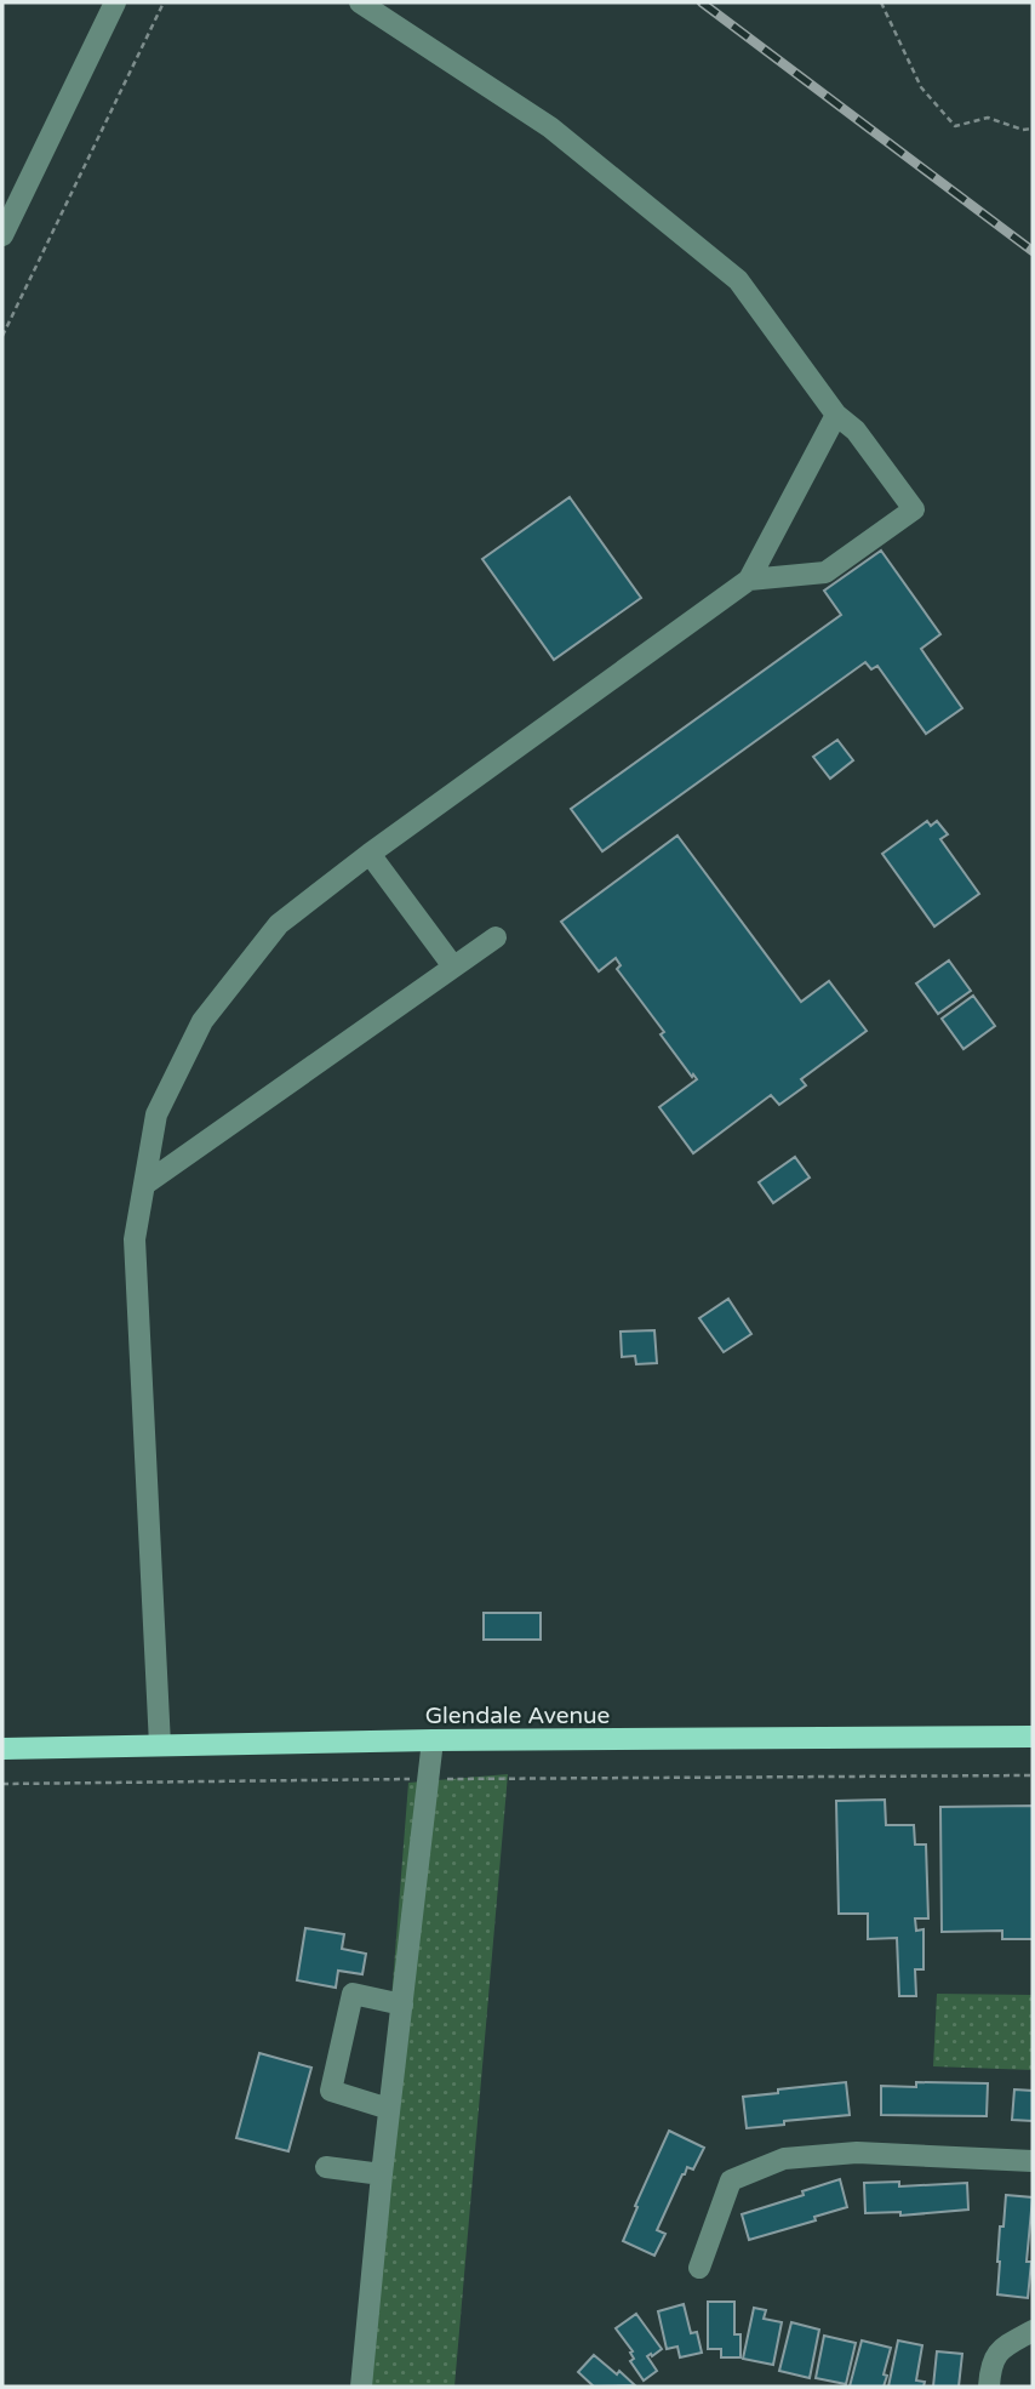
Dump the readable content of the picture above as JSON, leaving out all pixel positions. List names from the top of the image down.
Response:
{
  "streets": {
    "main road": ["Glendale Avenue"]
  }
}
